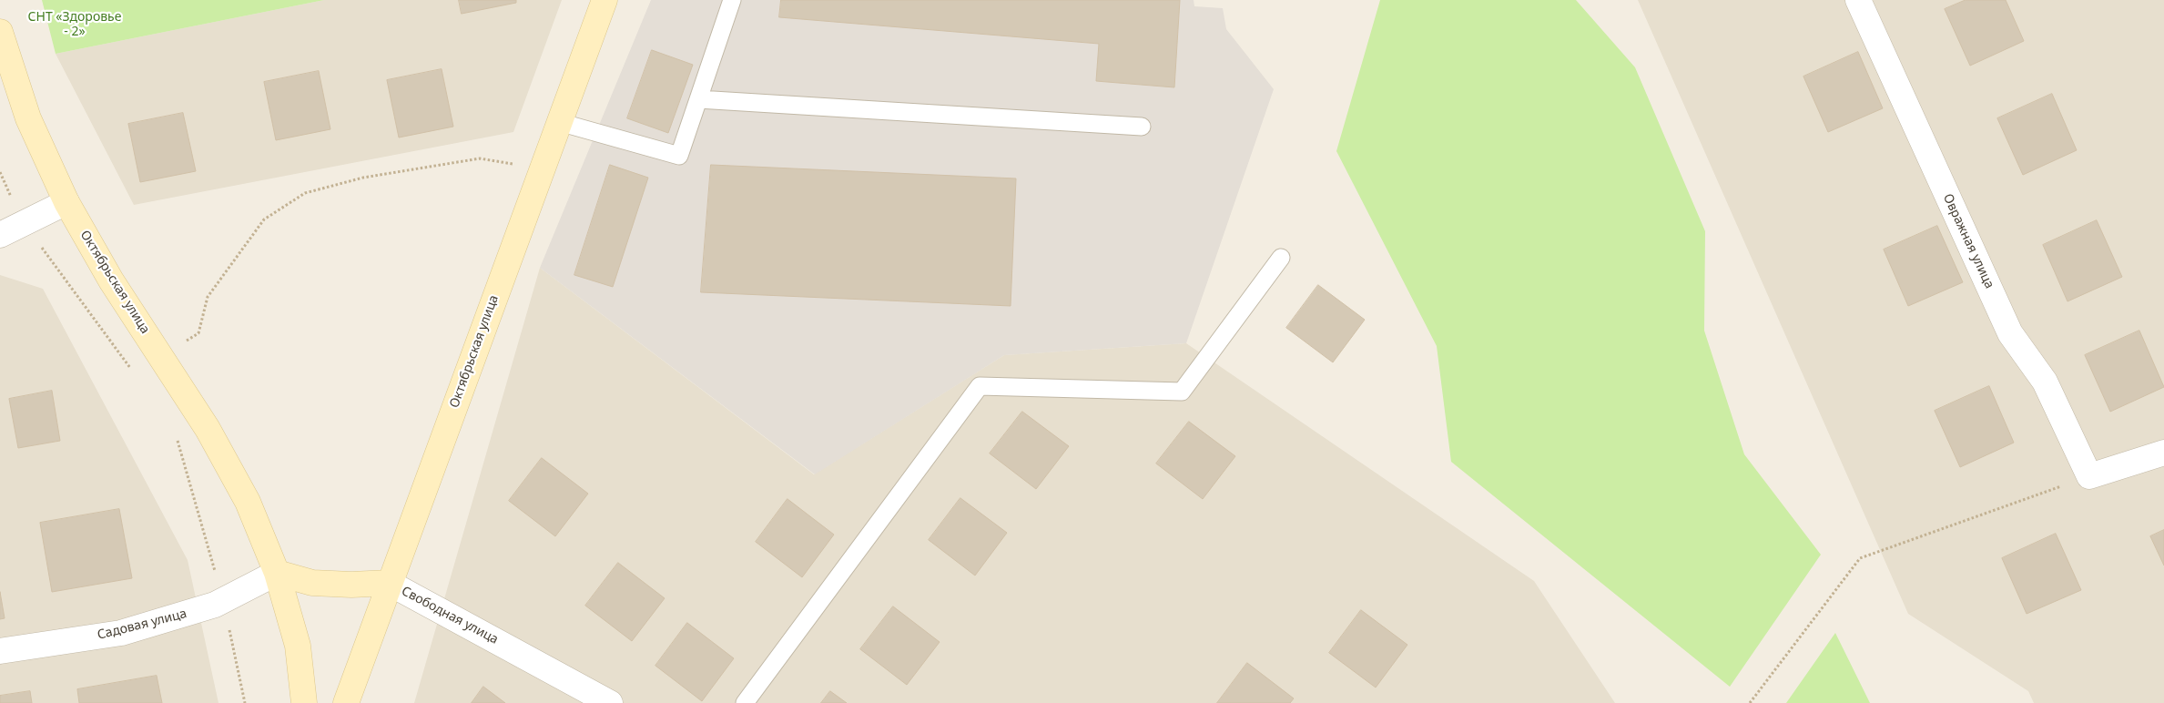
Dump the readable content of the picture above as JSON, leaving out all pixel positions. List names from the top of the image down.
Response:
{
  "streets": {
    "street": [
      "Овражная улица",
      "Октябрьская улица",
      "Свободная улица",
      "Садовая улица"
    ]
  },
  "crossings": [
    ["Октябрьская улица", "Свободная улица"],
    ["Октябрьская улица", "Садовая улица"],
    ["Свободная улица", "Садовая улица"]
  ],
  "parks": ["СНТ «Здоровье - 2»"]
}
